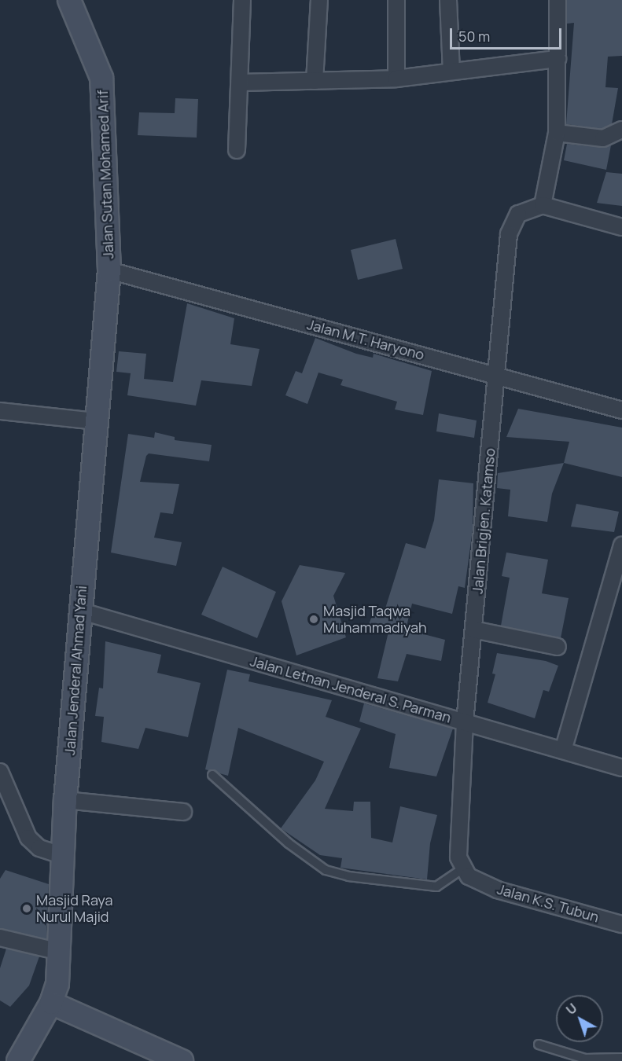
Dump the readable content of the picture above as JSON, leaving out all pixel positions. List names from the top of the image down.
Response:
{
  "streets": {
    "street": [
      "Jalan Sutan Mohamed Arif",
      "Jalan M.T. Haryono",
      "Jalan Brigjen. Katamso",
      "Jalan Jenderal Ahmad Yani",
      "Jalan Letnan Jenderal S. Parman",
      "Jalan K.S. Tubun"
    ]
  },
  "crossings": [
    ["Jalan Sutan Mohamed Arif", "Jalan M.T. Haryono"],
    ["Jalan Sutan Mohamed Arif", "Jalan Jenderal Ahmad Yani"],
    ["Jalan M.T. Haryono", "Jalan Brigjen. Katamso"],
    ["Jalan M.T. Haryono", "Jalan Jenderal Ahmad Yani"],
    ["Jalan Brigjen. Katamso", "Jalan Letnan Jenderal S. Parman"],
    ["Jalan Brigjen. Katamso", "Jalan K.S. Tubun"],
    ["Jalan Jenderal Ahmad Yani", "Jalan Letnan Jenderal S. Parman"]
  ],
  "places": ["Masjid Taqwa Muhammadiyah", "Masjid Raya Nurul Majid"],
  "scale_bar": "50 m",
  "north": "top left"
}
